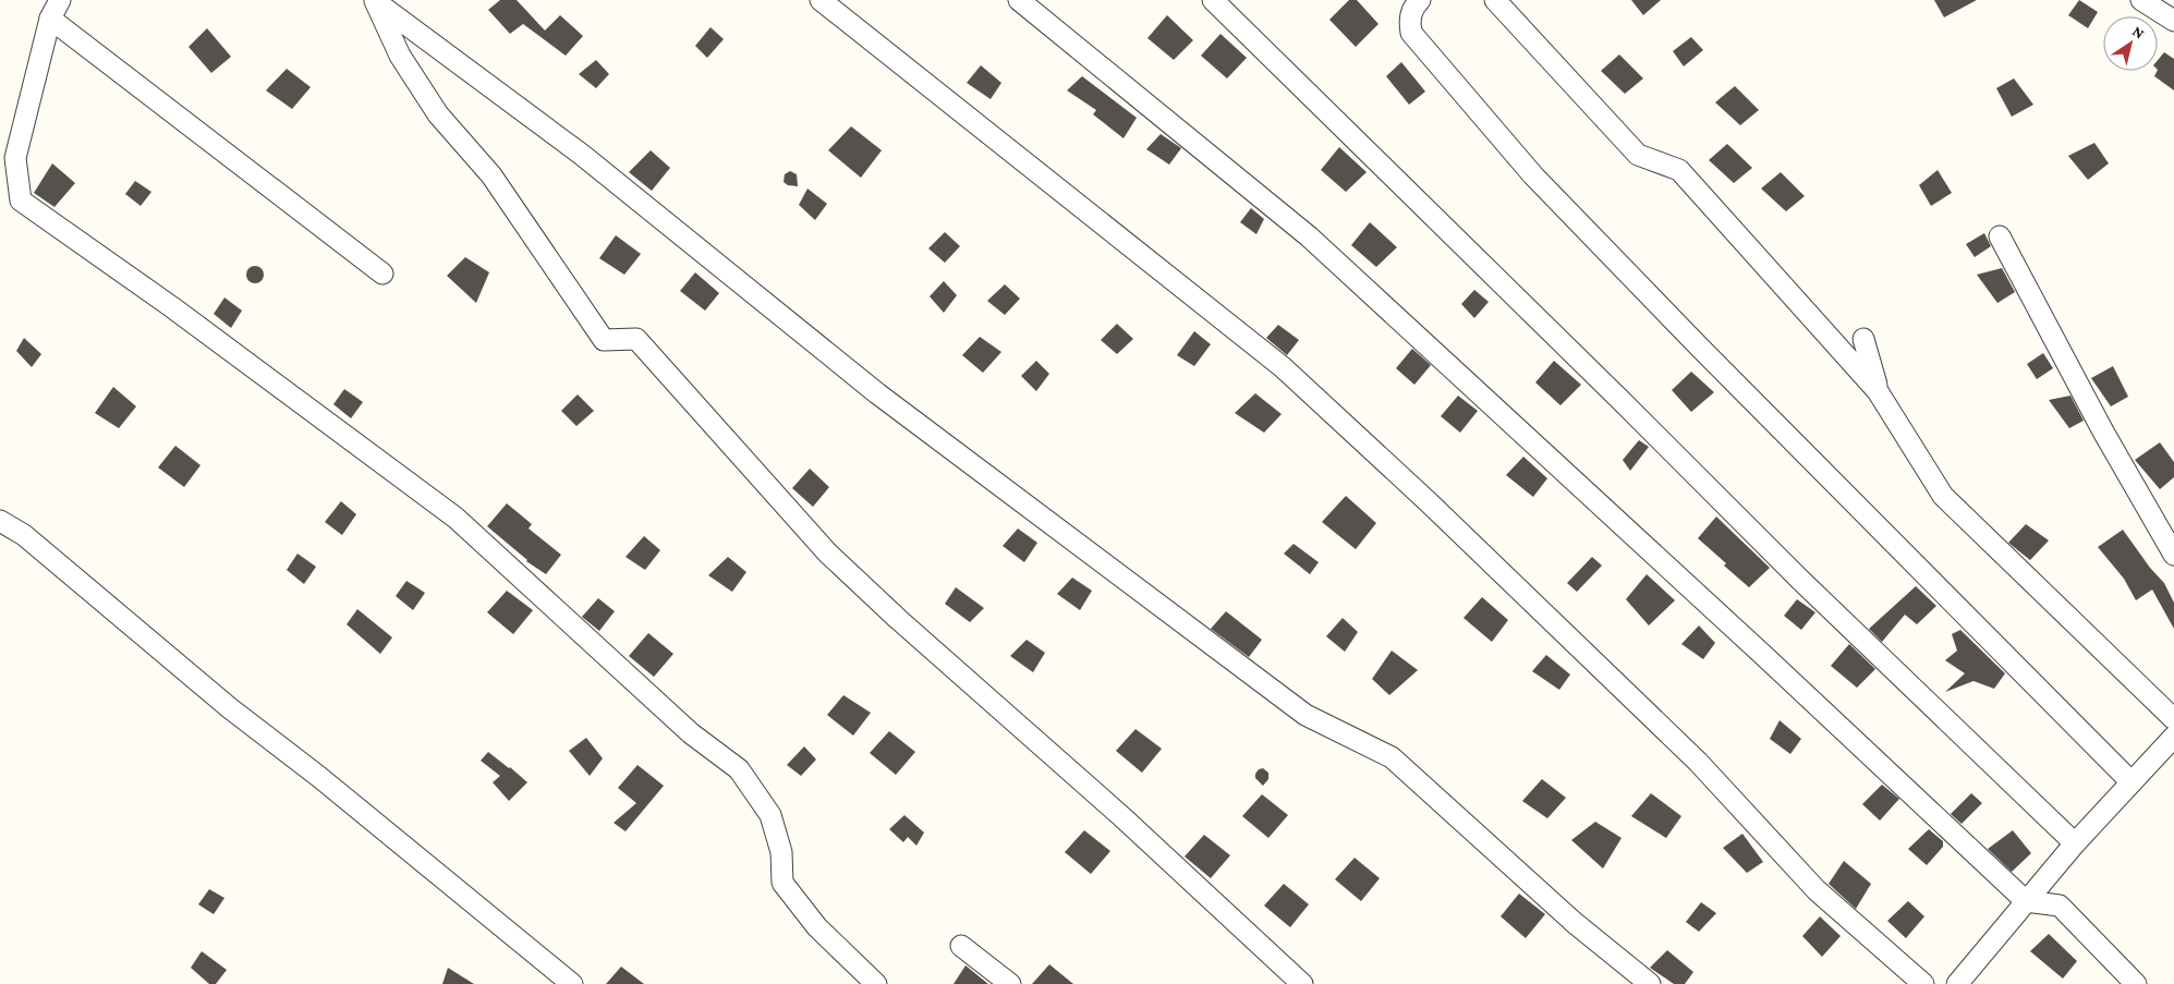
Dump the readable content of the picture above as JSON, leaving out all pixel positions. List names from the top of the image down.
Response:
{
  "north": "top right"
}
